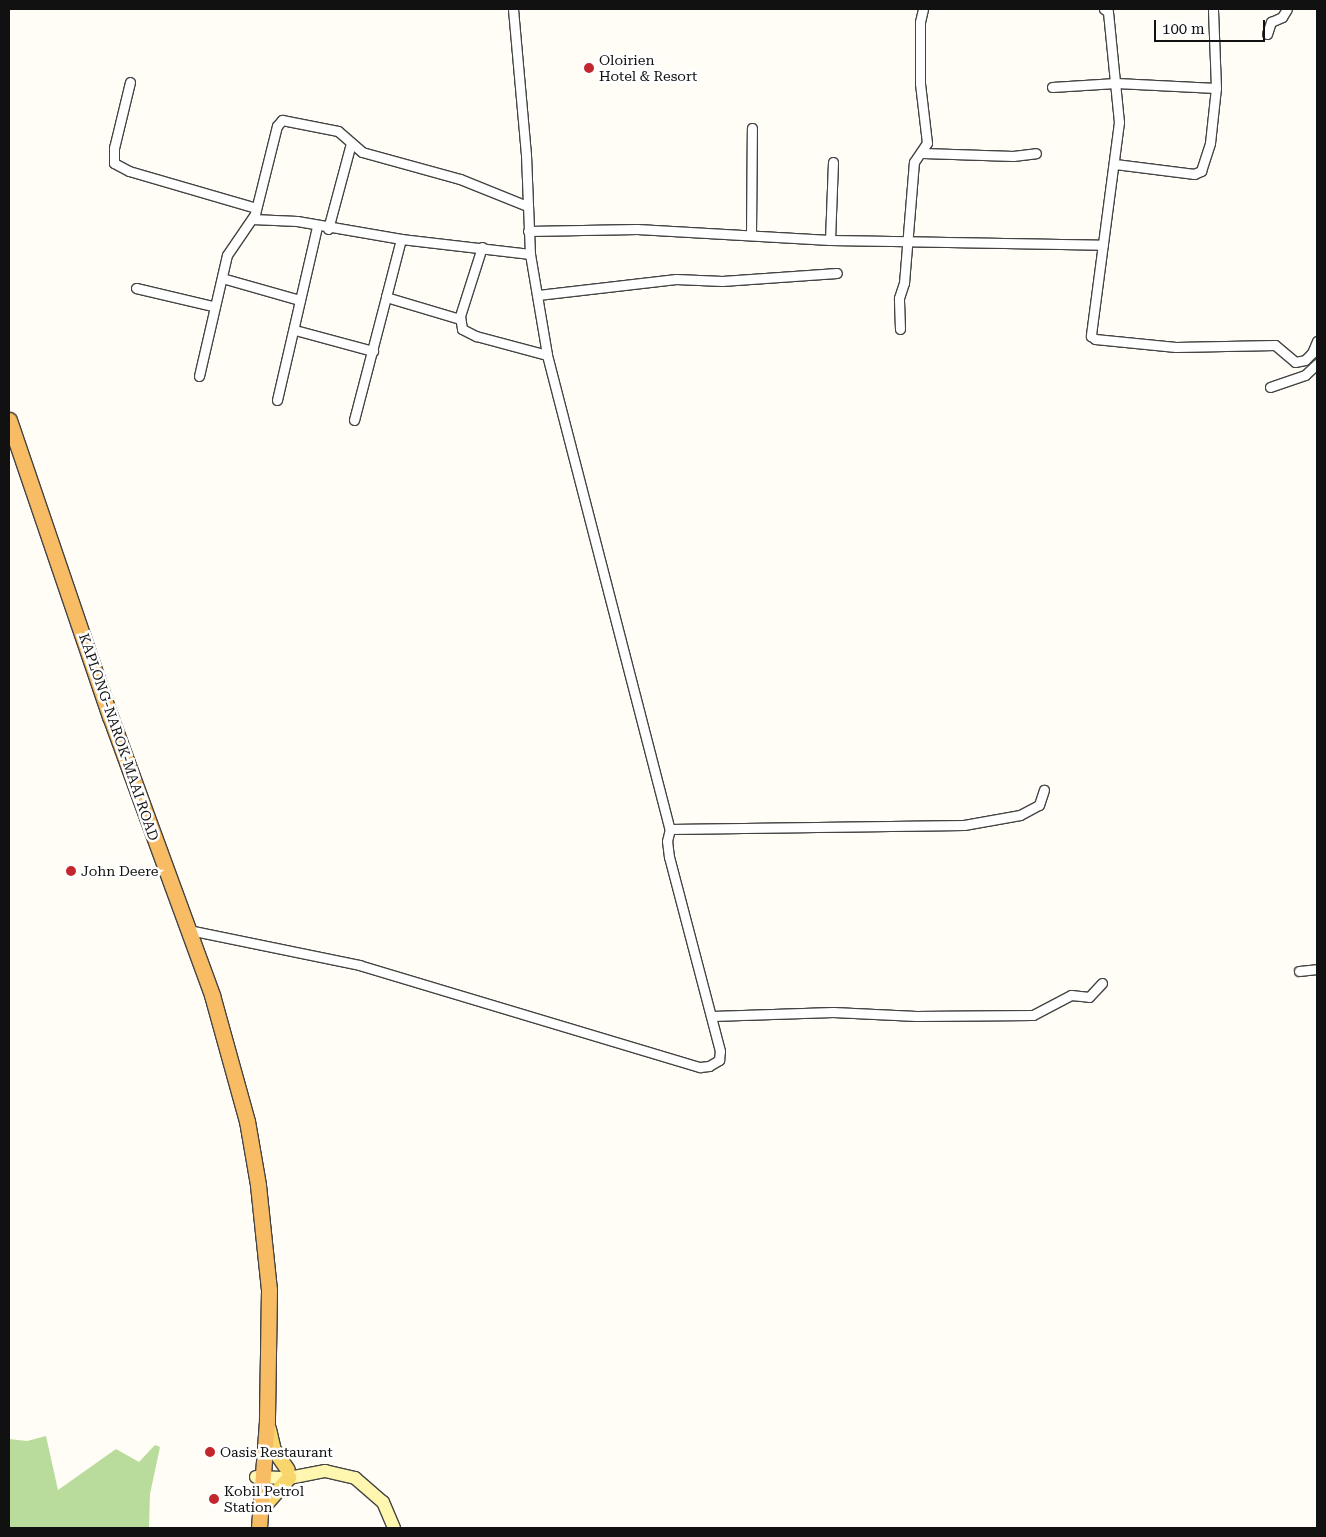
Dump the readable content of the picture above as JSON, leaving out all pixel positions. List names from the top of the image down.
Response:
{
  "streets": {
    "highway": ["KAPLONG-NAROK-MAAI ROAD"]
  },
  "places": [
    "Oloirien Hotel & Resort",
    "John Deere",
    "Oasis Restaurant",
    "Kobil Petrol Station"
  ],
  "scale_bar": "100 m"
}
